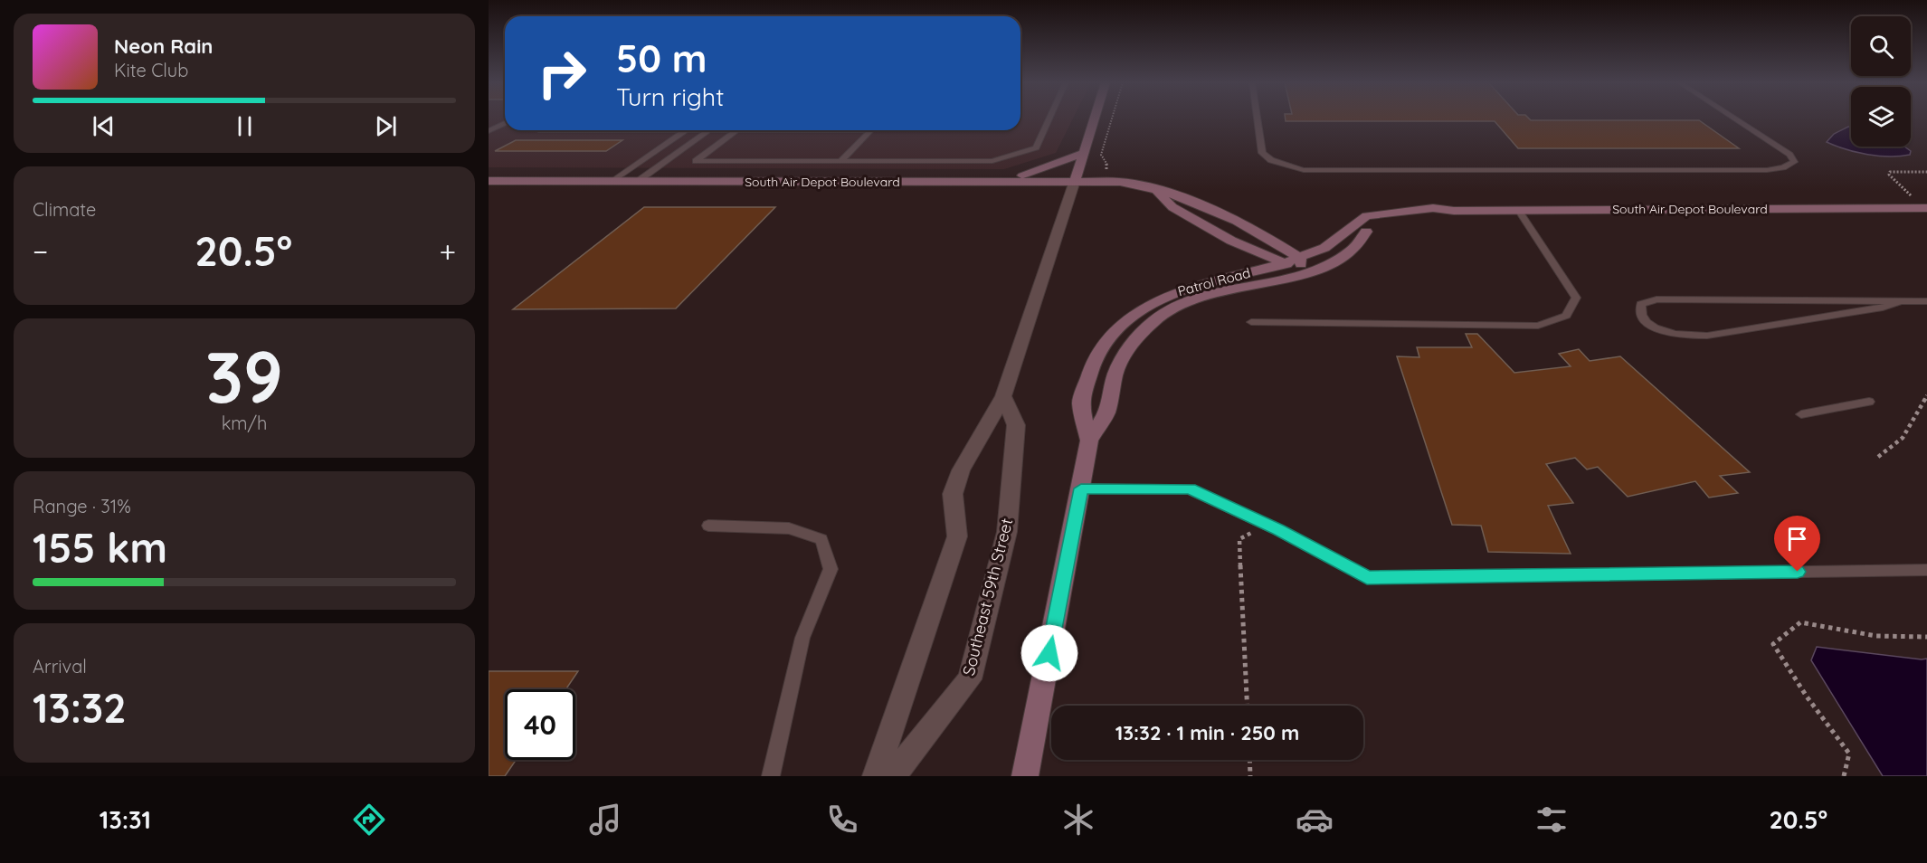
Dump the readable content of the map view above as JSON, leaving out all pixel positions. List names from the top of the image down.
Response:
{
  "streets": {
    "street": ["South Air Depot Boulevard", "Patrol Road", "Southeast 59th Street"]
  },
  "crossings": [
    ["South Air Depot Boulevard", "Patrol Road"]
  ],
  "page": {
    "turn": ["50 m", "Turn right"],
    "song": ["Neon Rain", "Kite Club"],
    "tile": [
      "Climate",
      ["39", "km/h"],
      ["Range · 31%", "155 km"],
      ["Arrival", "13:32"]
    ],
    "heat": ["−", "20.5°", "+"],
    "limit": "40",
    "trip": "13:32 · 1 min · 250 m",
    "tabs": ["13:31", "20.5°"]
  }
}
